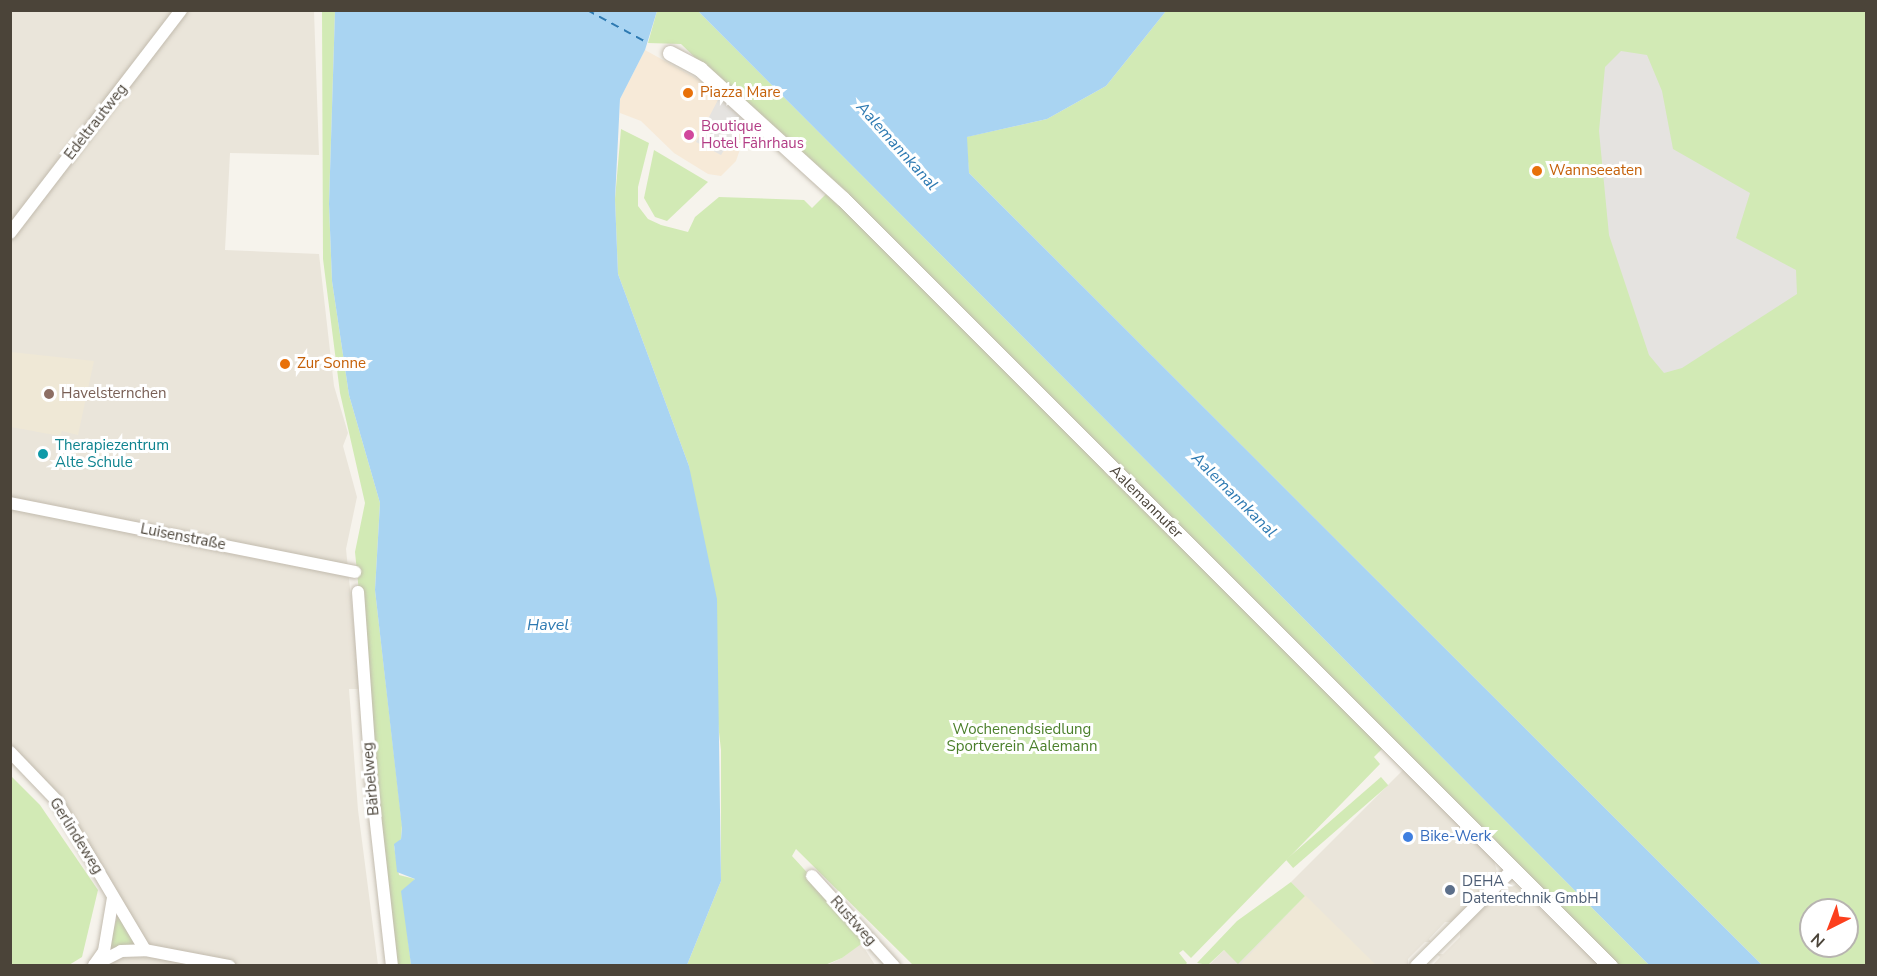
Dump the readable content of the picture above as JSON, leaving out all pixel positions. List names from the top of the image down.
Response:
{
  "streets": {
    "street": [
      "Edeltrautweg",
      "Aalemannufer",
      "Luisenstraße",
      "Bärbelweg",
      "Gerlindeweg",
      "Rustweg"
    ]
  },
  "water": ["Aalemannkanal", "Havel"],
  "parks": ["Wochenendsiedlung Sportverein Aalemann"],
  "places": [
    "Piazza Mare",
    "Boutique Hotel Fährhaus",
    "Wannseeaten",
    "Zur Sonne",
    "Havelsternchen",
    "Therapiezentrum Alte Schule",
    "Bike-Werk",
    "DEHA Datentechnik GmbH"
  ],
  "north": "bottom left"
}
